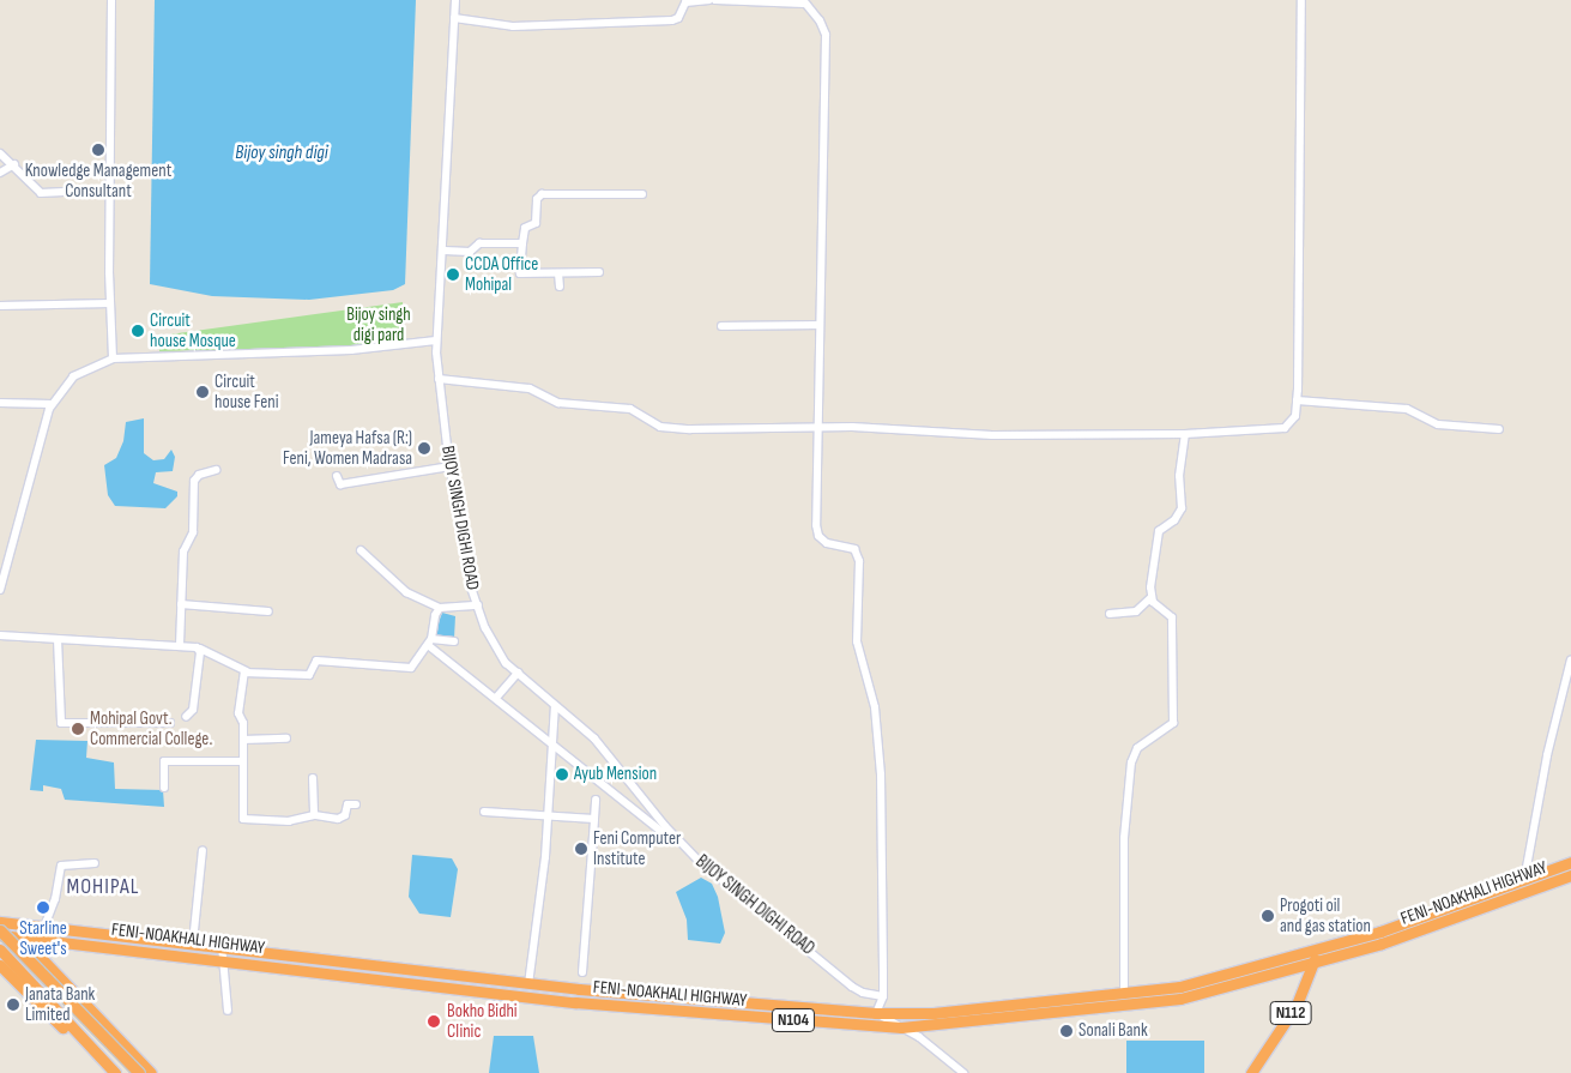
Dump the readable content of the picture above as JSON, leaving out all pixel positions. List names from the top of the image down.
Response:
{
  "streets": {
    "highway": ["FENI-NOAKHALI HIGHWAY", "N112", "N104"],
    "street": ["BIJOY SINGH DIGHI ROAD"]
  },
  "crossings": [
    ["FENI-NOAKHALI HIGHWAY", "N112"]
  ],
  "districts": ["MOHIPAL"],
  "water": ["Bijoy singh digi"],
  "parks": ["Bijoy singh digi pard"],
  "places": [
    "Knowledge Management Consultant",
    "CCDA Office Mohipal",
    "Circuit house Mosque",
    "Circuit house Feni",
    "Jameya Hafsa (R:) Feni, Women Madrasa",
    "Mohipal Govt. Commercial College.",
    "Ayub Mension",
    "Feni Computer Institute",
    "Starline Sweet's",
    "Progoti oil and gas station",
    "Janata Bank Limited",
    "Bokho Bidhi Clinic",
    "Sonali Bank"
  ]
}
